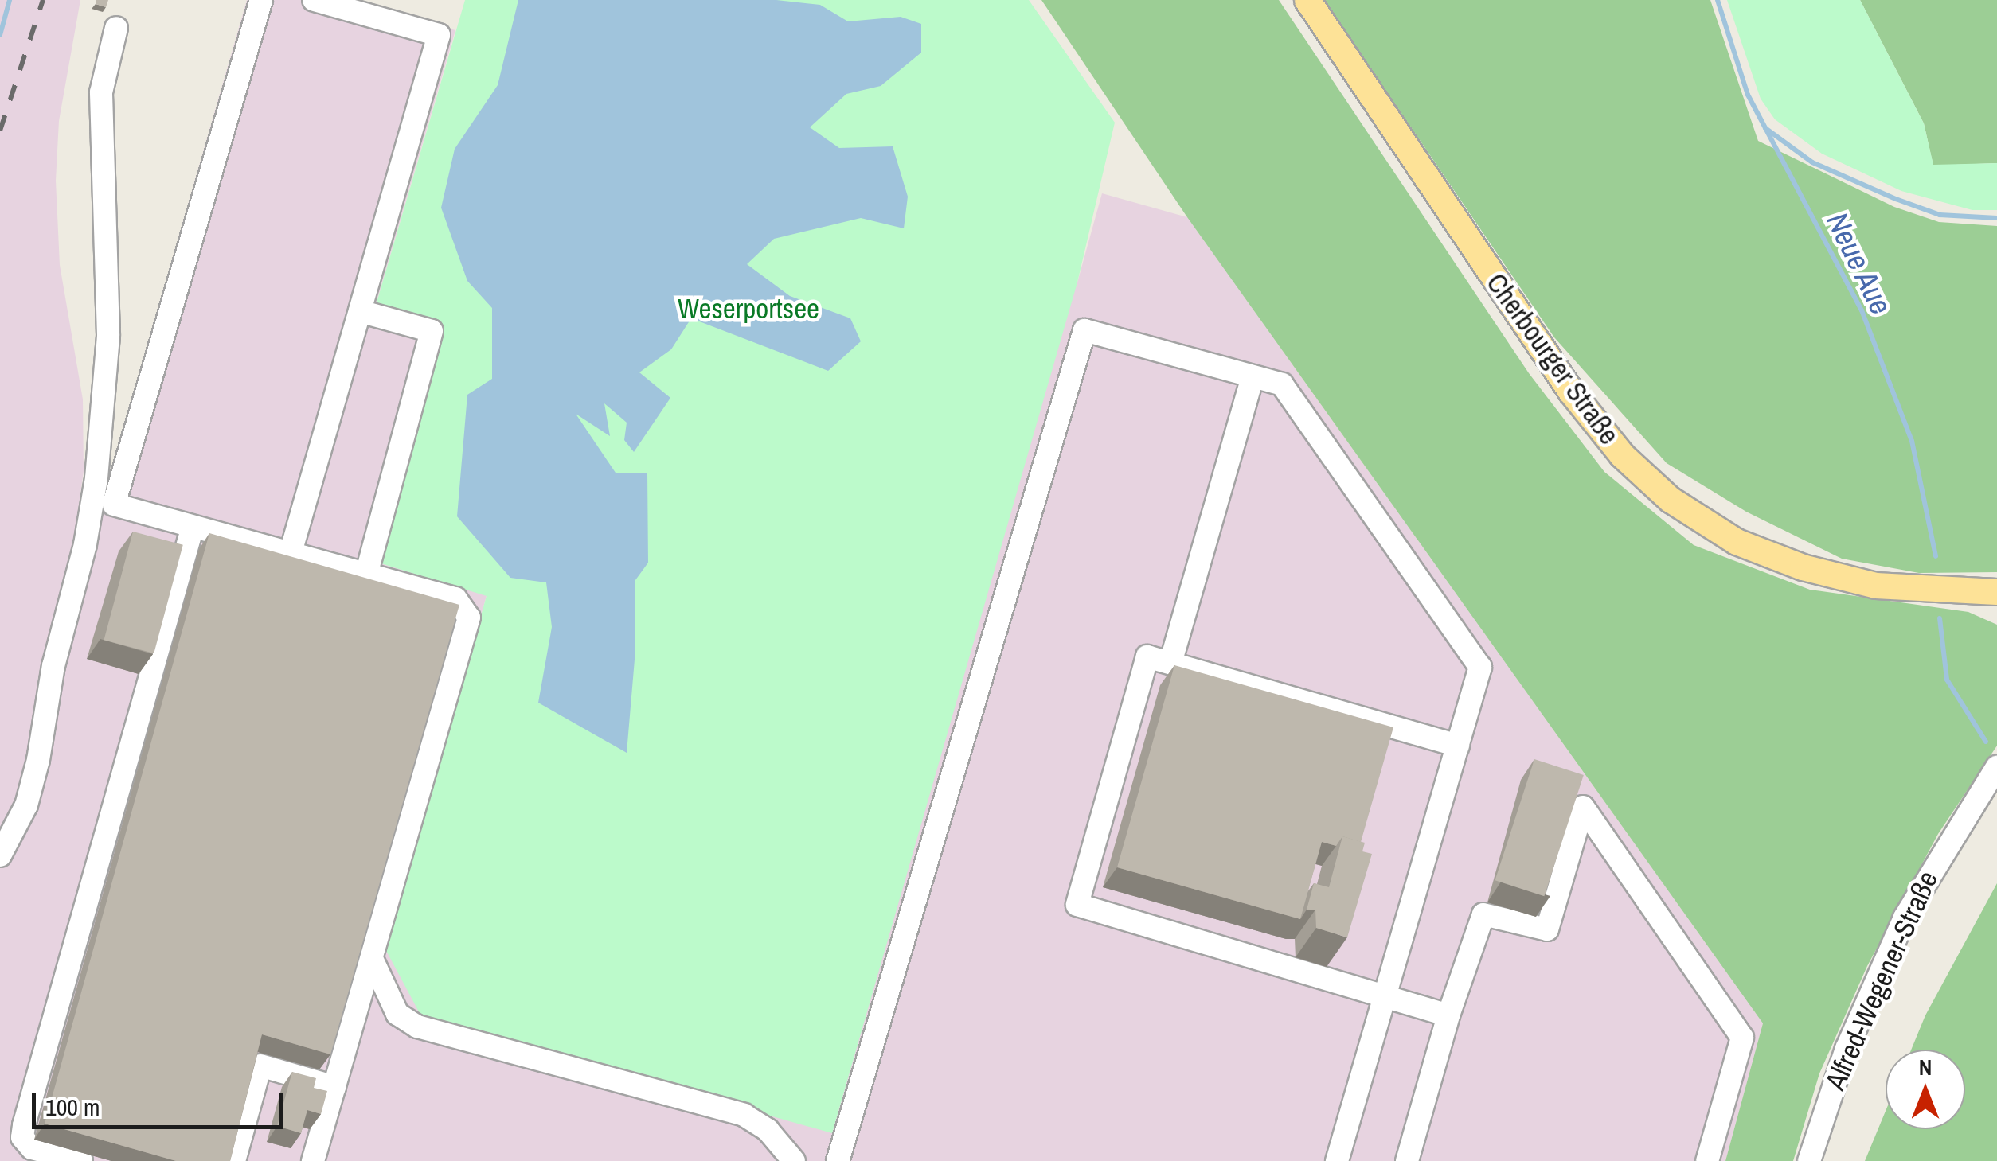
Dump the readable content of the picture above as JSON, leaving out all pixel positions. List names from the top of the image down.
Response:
{
  "streets": {
    "main road": ["Cherbourger Straße"],
    "street": ["Alfred-Wegener-Straße"]
  },
  "water": ["Neue Aue"],
  "parks": ["Weserportsee"],
  "scale_bar": "100 m",
  "north": "top"
}
